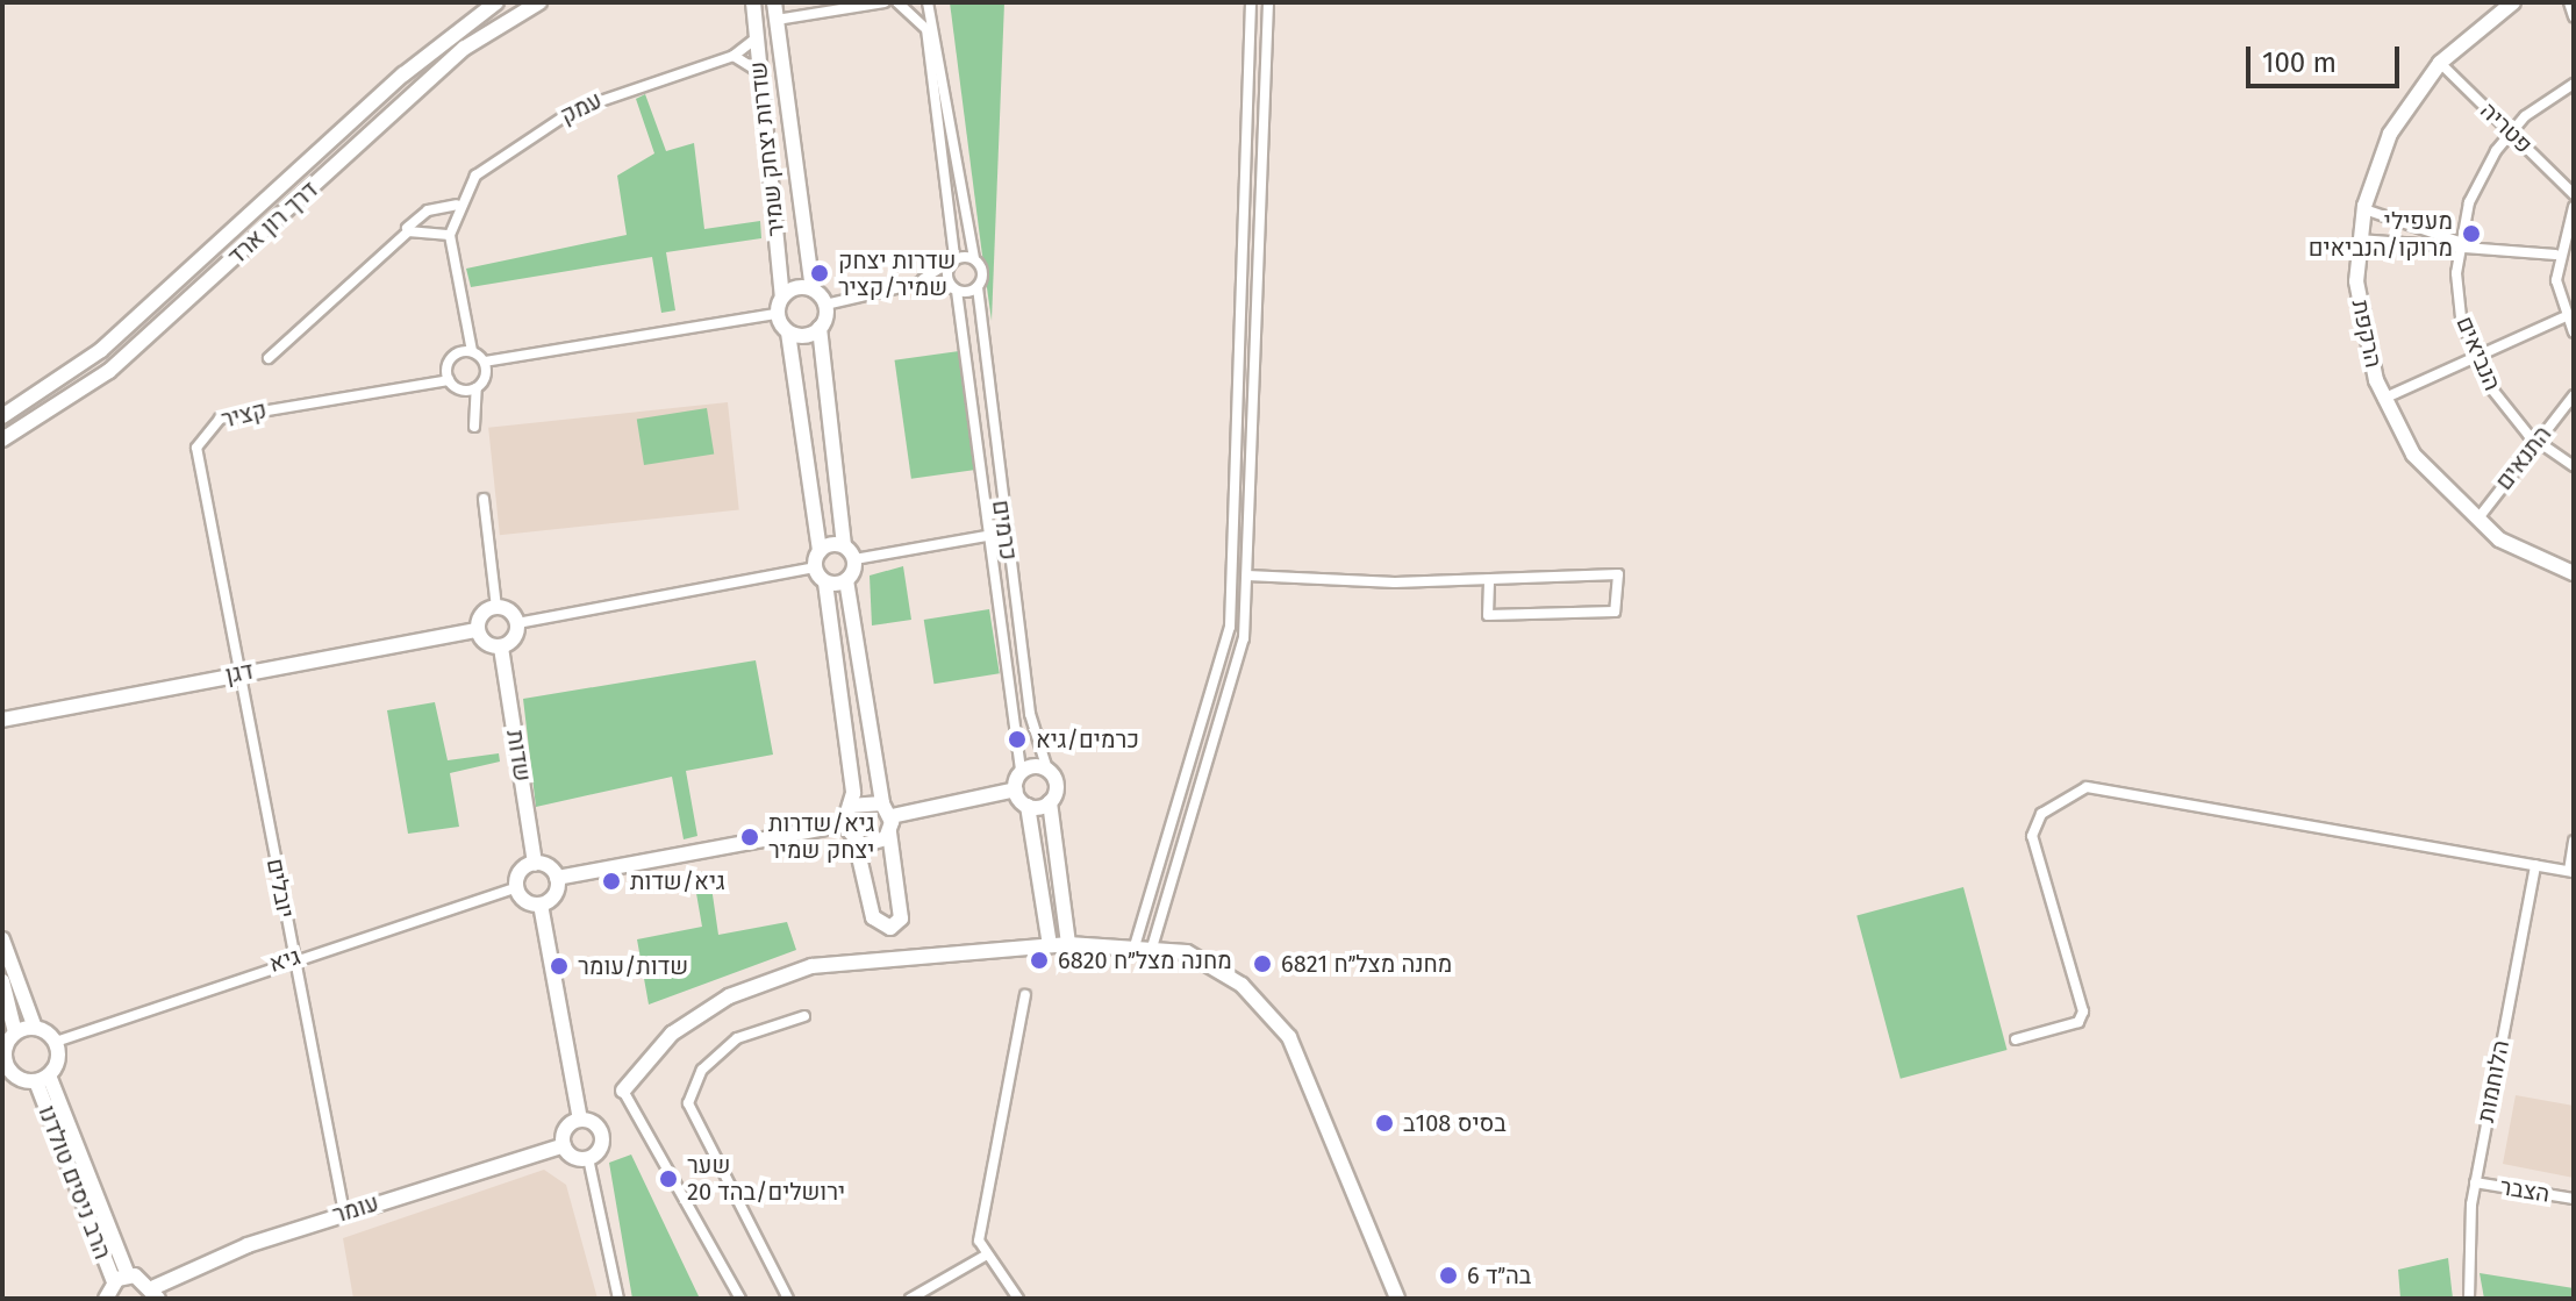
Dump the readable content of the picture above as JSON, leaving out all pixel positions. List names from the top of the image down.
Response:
{
  "streets": {
    "street": [
      "עמק",
      "פטריה",
      "שדרות יצחק שמיר",
      "דרך רון ארד",
      "הרקפת",
      "הנביאים",
      "קציר",
      "התנאים",
      "כרמים",
      "דגן",
      "שדות",
      "יובלים",
      "גיא",
      "הלוחמות",
      "הרב ניסים טולדנו",
      "הצבר",
      "עומר"
    ]
  },
  "crossings": [
    ["עמק", "שדרות יצחק שמיר"],
    ["עמק", "קציר"],
    ["פטריה", "הרקפת"],
    ["פטריה", "הנביאים"],
    ["הרקפת", "התנאים"],
    ["הנביאים", "התנאים"],
    ["קציר", "דגן"],
    ["קציר", "יובלים"],
    ["דגן", "יובלים"],
    ["יובלים", "גיא"],
    ["יובלים", "עומר"],
    ["גיא", "הרב ניסים טולדנו"],
    ["הלוחמות", "הצבר"]
  ],
  "places": [
    "מעפילי מרוקו/הנביאים",
    "שדרות יצחק שמיר/קציר",
    "כרמים/גיא",
    "גיא/שדרות יצחק שמיר",
    "גיא/שדות",
    "מחנה מצל״ח 6820",
    "מחנה מצל״ח 6821",
    "שדות/עומר",
    "בסיס 108ב",
    "שער ירושלים/בהד 20",
    "בה״ד 6"
  ],
  "scale_bar": "100 m"
}
